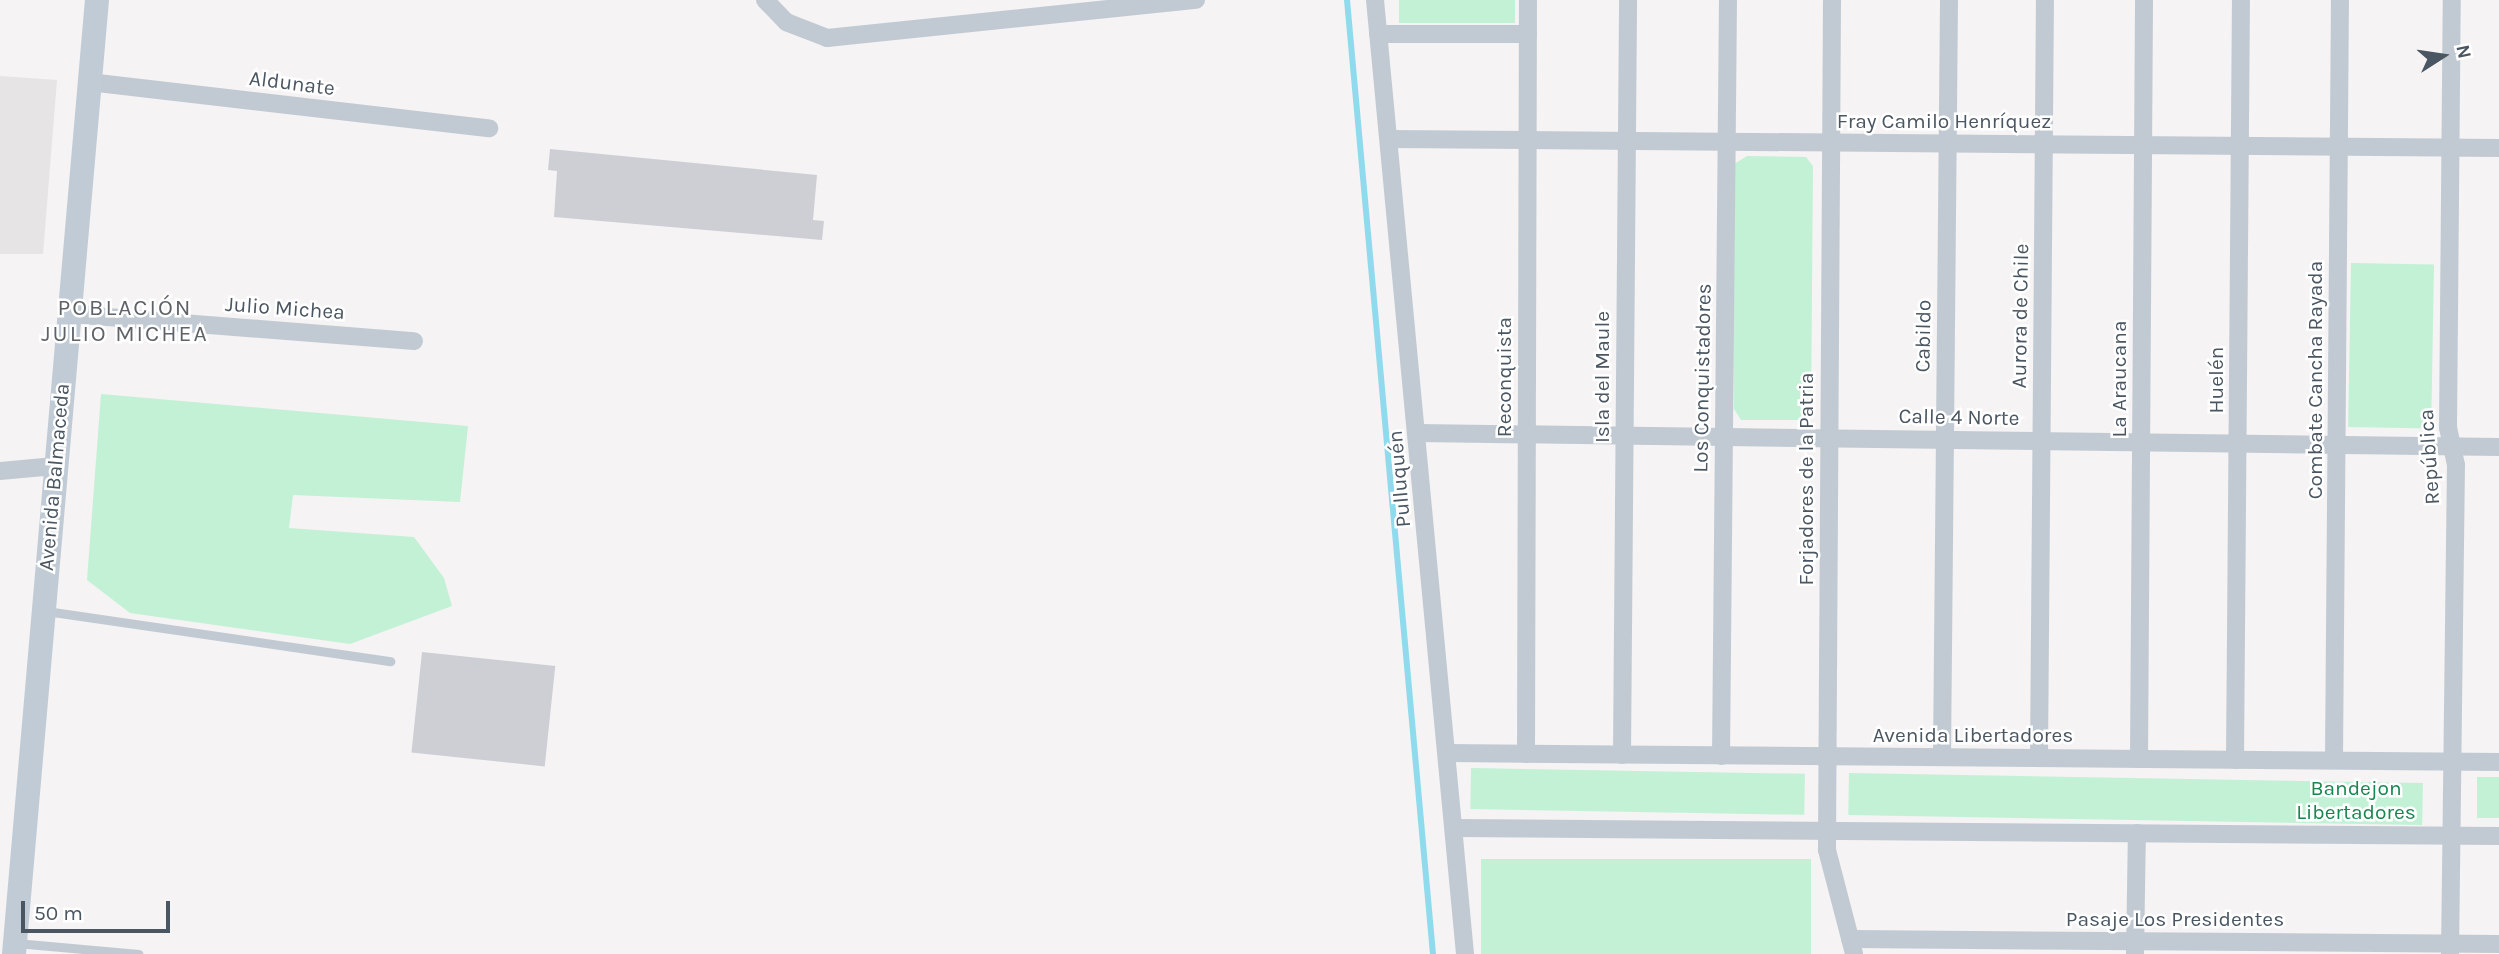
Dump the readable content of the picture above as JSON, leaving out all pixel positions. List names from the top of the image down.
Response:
{
  "streets": {
    "main road": ["Avenida Balmaceda"],
    "street": [
      "Aldunate",
      "Fray Camilo Henríquez",
      "Julio Michea",
      "Aurora de Chile",
      "Cabildo",
      "Reconquista",
      "Isla del Maule",
      "Los Conquistadores",
      "La Araucana",
      "Huelén",
      "Combate Cancha Rayada",
      "Calle 4 Norte",
      "República",
      "Pulluquén",
      "Forjadores de la Patria",
      "Avenida Libertadores",
      "Pasaje Los Presidentes"
    ]
  },
  "crossings": [
    ["Aldunate", "Avenida Balmaceda"],
    ["Fray Camilo Henríquez", "Aurora de Chile"],
    ["Fray Camilo Henríquez", "Cabildo"],
    ["Fray Camilo Henríquez", "Reconquista"],
    ["Fray Camilo Henríquez", "Isla del Maule"],
    ["Fray Camilo Henríquez", "Los Conquistadores"],
    ["Fray Camilo Henríquez", "La Araucana"],
    ["Fray Camilo Henríquez", "Huelén"],
    ["Fray Camilo Henríquez", "Combate Cancha Rayada"],
    ["Fray Camilo Henríquez", "República"],
    ["Fray Camilo Henríquez", "Pulluquén"],
    ["Fray Camilo Henríquez", "Forjadores de la Patria"],
    ["Julio Michea", "Avenida Balmaceda"],
    ["Aurora de Chile", "Calle 4 Norte"],
    ["Aurora de Chile", "Avenida Libertadores"],
    ["Cabildo", "Calle 4 Norte"],
    ["Cabildo", "Avenida Libertadores"],
    ["Reconquista", "Calle 4 Norte"],
    ["Reconquista", "Avenida Libertadores"],
    ["Isla del Maule", "Calle 4 Norte"],
    ["Isla del Maule", "Avenida Libertadores"],
    ["Los Conquistadores", "Calle 4 Norte"],
    ["Los Conquistadores", "Avenida Libertadores"],
    ["La Araucana", "Calle 4 Norte"],
    ["La Araucana", "Avenida Libertadores"],
    ["Huelén", "Calle 4 Norte"],
    ["Huelén", "Avenida Libertadores"],
    ["Combate Cancha Rayada", "Calle 4 Norte"],
    ["Combate Cancha Rayada", "Avenida Libertadores"],
    ["Calle 4 Norte", "República"],
    ["Calle 4 Norte", "Pulluquén"],
    ["Calle 4 Norte", "Forjadores de la Patria"],
    ["República", "Avenida Libertadores"],
    ["República", "Pasaje Los Presidentes"],
    ["Pulluquén", "Avenida Libertadores"],
    ["Forjadores de la Patria", "Avenida Libertadores"],
    ["Forjadores de la Patria", "Pasaje Los Presidentes"]
  ],
  "districts": ["POBLACIÓN JULIO MICHEA"],
  "parks": ["Bandejon Libertadores"],
  "scale_bar": "50 m",
  "north": "right"
}
